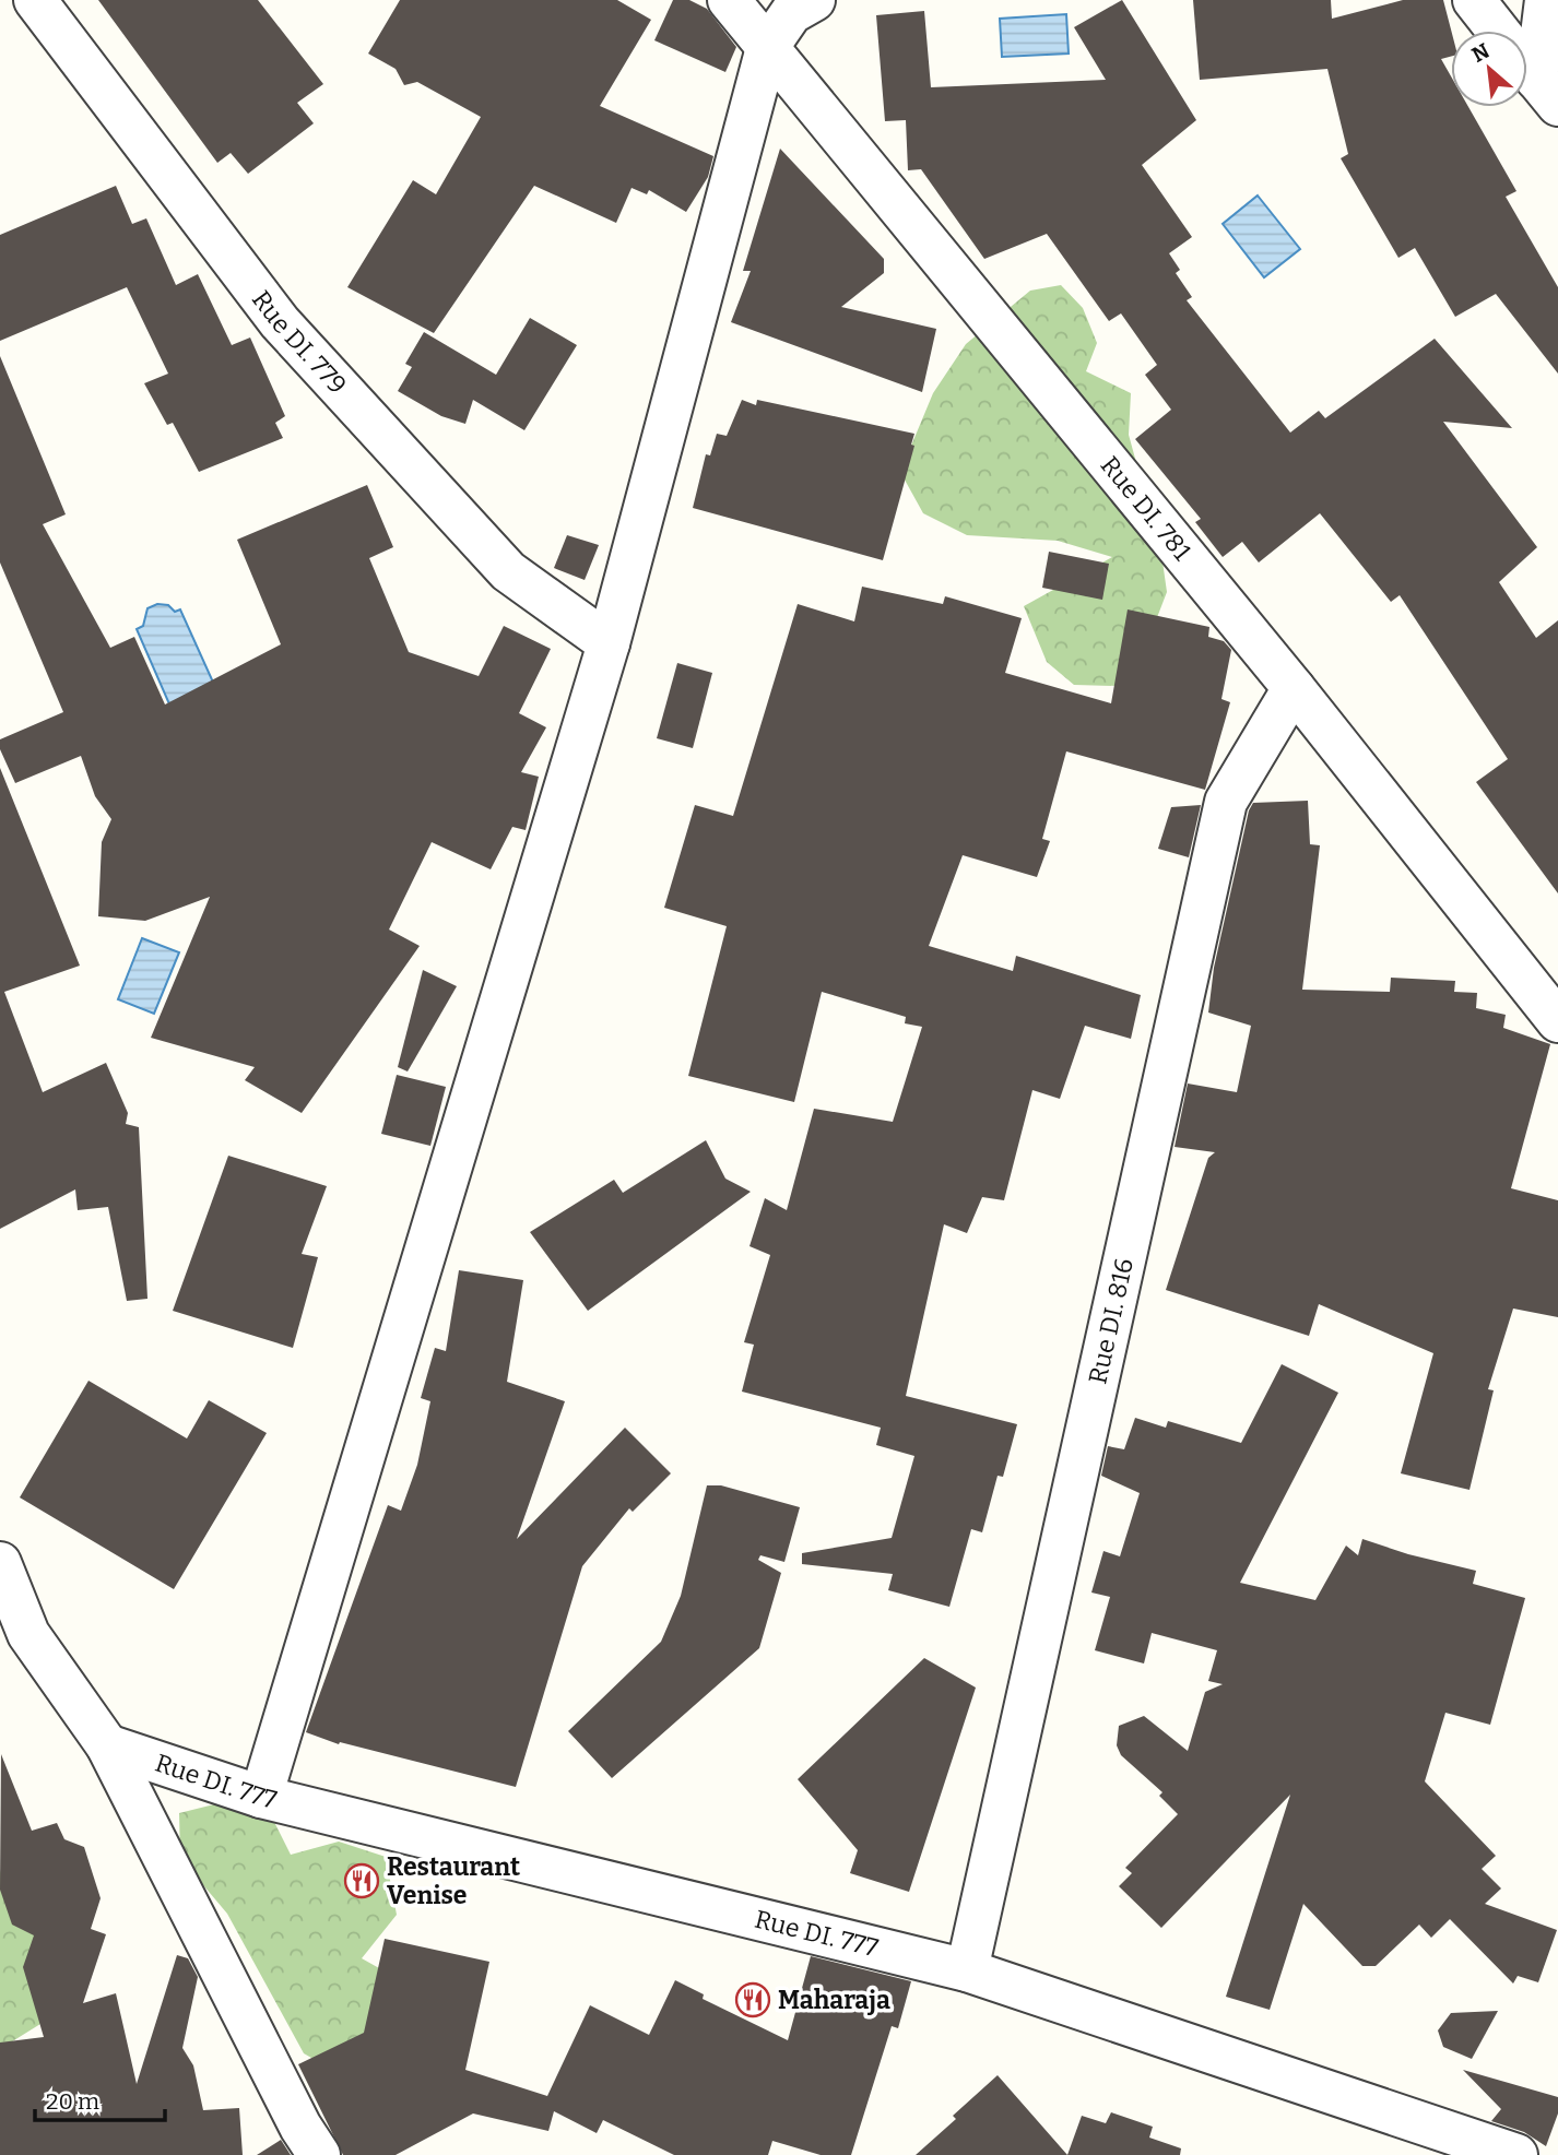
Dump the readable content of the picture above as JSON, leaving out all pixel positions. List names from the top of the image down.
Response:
{
  "streets": {
    "street": [
      "Rue DI. 779",
      "Rue DI. 781",
      "Rue DI. 816",
      "Rue DI. 777"
    ]
  },
  "crossings": [
    ["Rue DI. 781", "Rue DI. 816"],
    ["Rue DI. 816", "Rue DI. 777"]
  ],
  "places": {
    "restaurant": ["Restaurant Venise", "Maharaja"]
  },
  "scale_bar": "20 m",
  "north": "top left"
}
